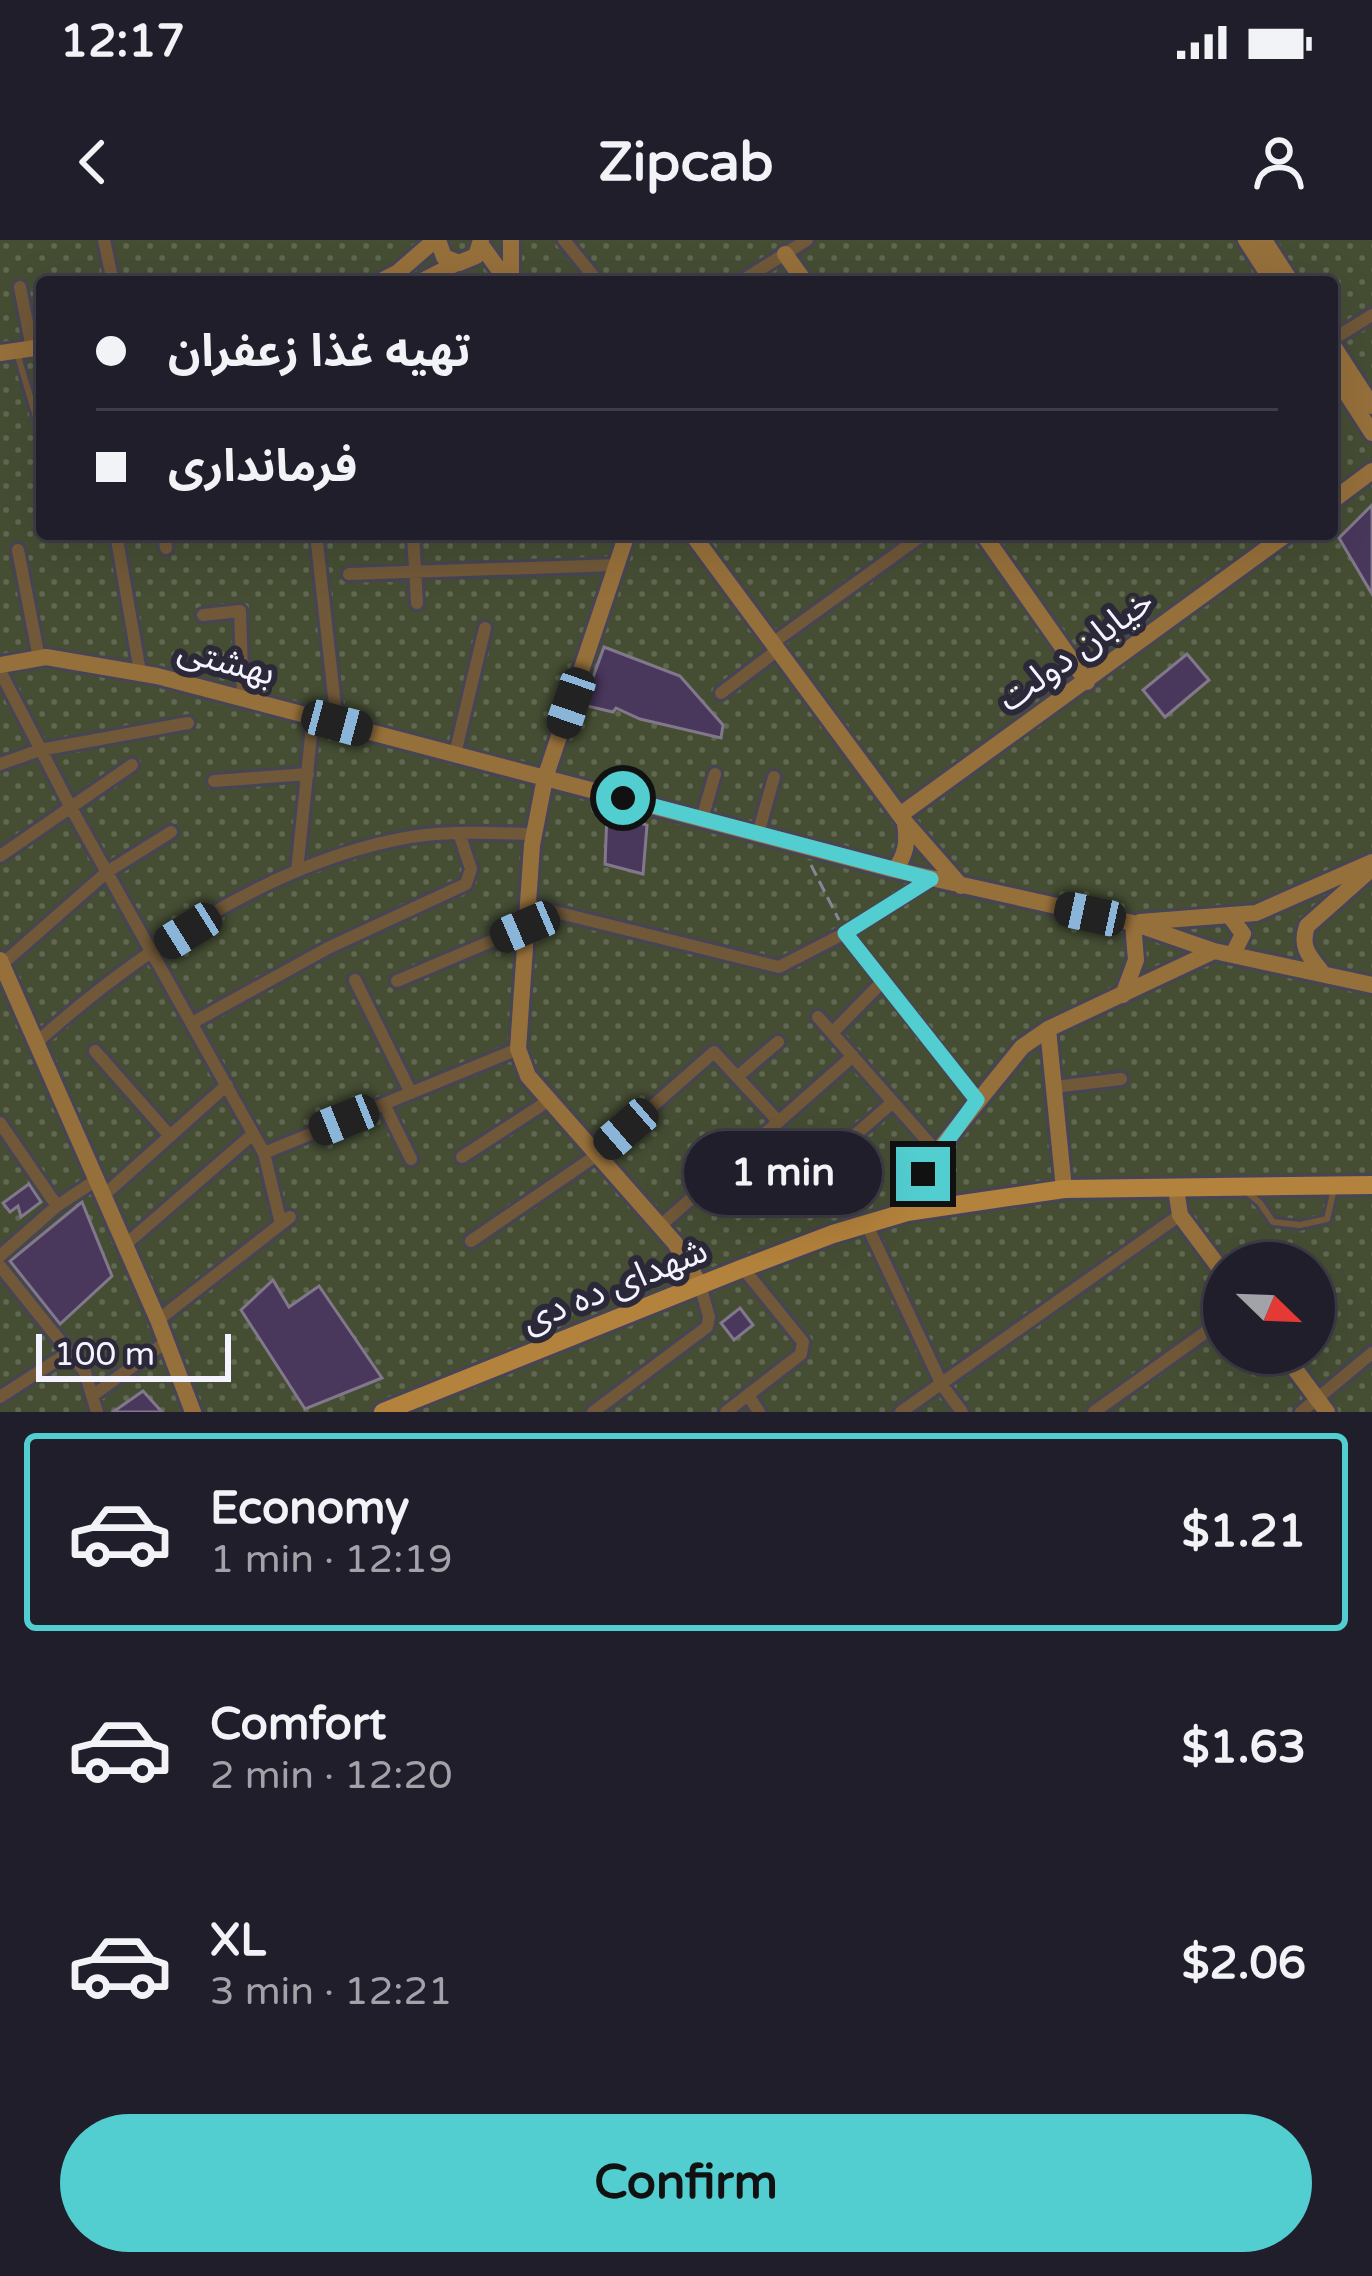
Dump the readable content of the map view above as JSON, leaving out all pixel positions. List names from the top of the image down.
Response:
{
  "streets": {
    "main road": ["خیابان دولت", "بهشتی", "شهدای ده دی"]
  },
  "scale_bar": "100 m",
  "north": "bottom right",
  "page": {
    "status": "12:17",
    "header": "Zipcab",
    "banner": ["تهیه غذا زعفران", "فرمانداری"],
    "bubble": "1 min",
    "scale": "100 m",
    "list": [
      {
        "name": "Economy",
        "note": "1 min · 12:19",
        "value": "$1.21"
      },
      {
        "name": "Comfort",
        "note": "2 min · 12:20",
        "value": "$1.63"
      },
      {
        "name": "XL",
        "note": "3 min · 12:21",
        "value": "$2.06"
      }
    ],
    "buttons": "Confirm"
  }
}
